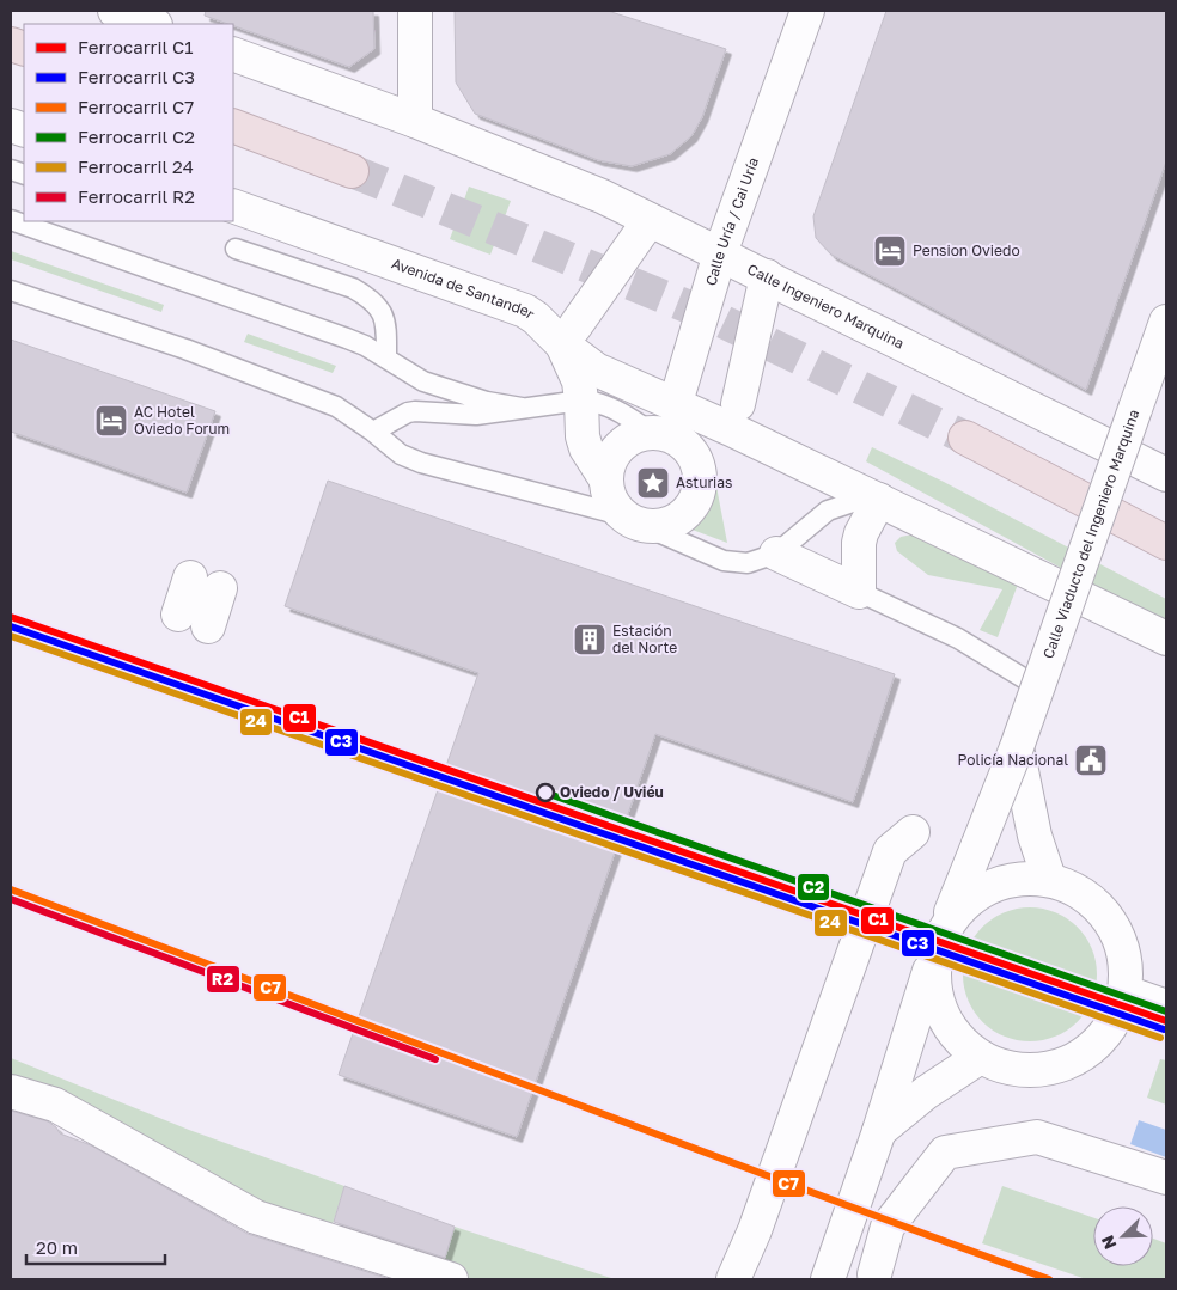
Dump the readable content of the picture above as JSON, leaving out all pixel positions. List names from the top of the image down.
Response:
{
  "streets": {
    "street": [
      "Calle Uría / Cai Uría",
      "Avenida de Santander",
      "Calle Ingeniero Marquina",
      "Calle Viaducto del Ingeniero Marquina"
    ]
  },
  "crossings": [
    ["Calle Uría / Cai Uría", "Avenida de Santander"],
    ["Calle Uría / Cai Uría", "Calle Ingeniero Marquina"]
  ],
  "places": {
    "hotel": ["Pension Oviedo", "AC Hotel Oviedo Forum"],
    "place": ["Asturias"],
    "building": ["Estación del Norte"],
    "public building": ["Policía Nacional"],
    "other": ["Oviedo / Uviéu"]
  },
  "lines": [
    "rail line C1",
    "rail line C3",
    "rail line 24",
    "rail line C2",
    "rail line C7",
    "rail line R2"
  ],
  "legend": [
    "Ferrocarril C1",
    "Ferrocarril C3",
    "Ferrocarril C7",
    "Ferrocarril C2",
    "Ferrocarril 24",
    "Ferrocarril R2"
  ],
  "scale_bar": "20 m",
  "north": "bottom left"
}
